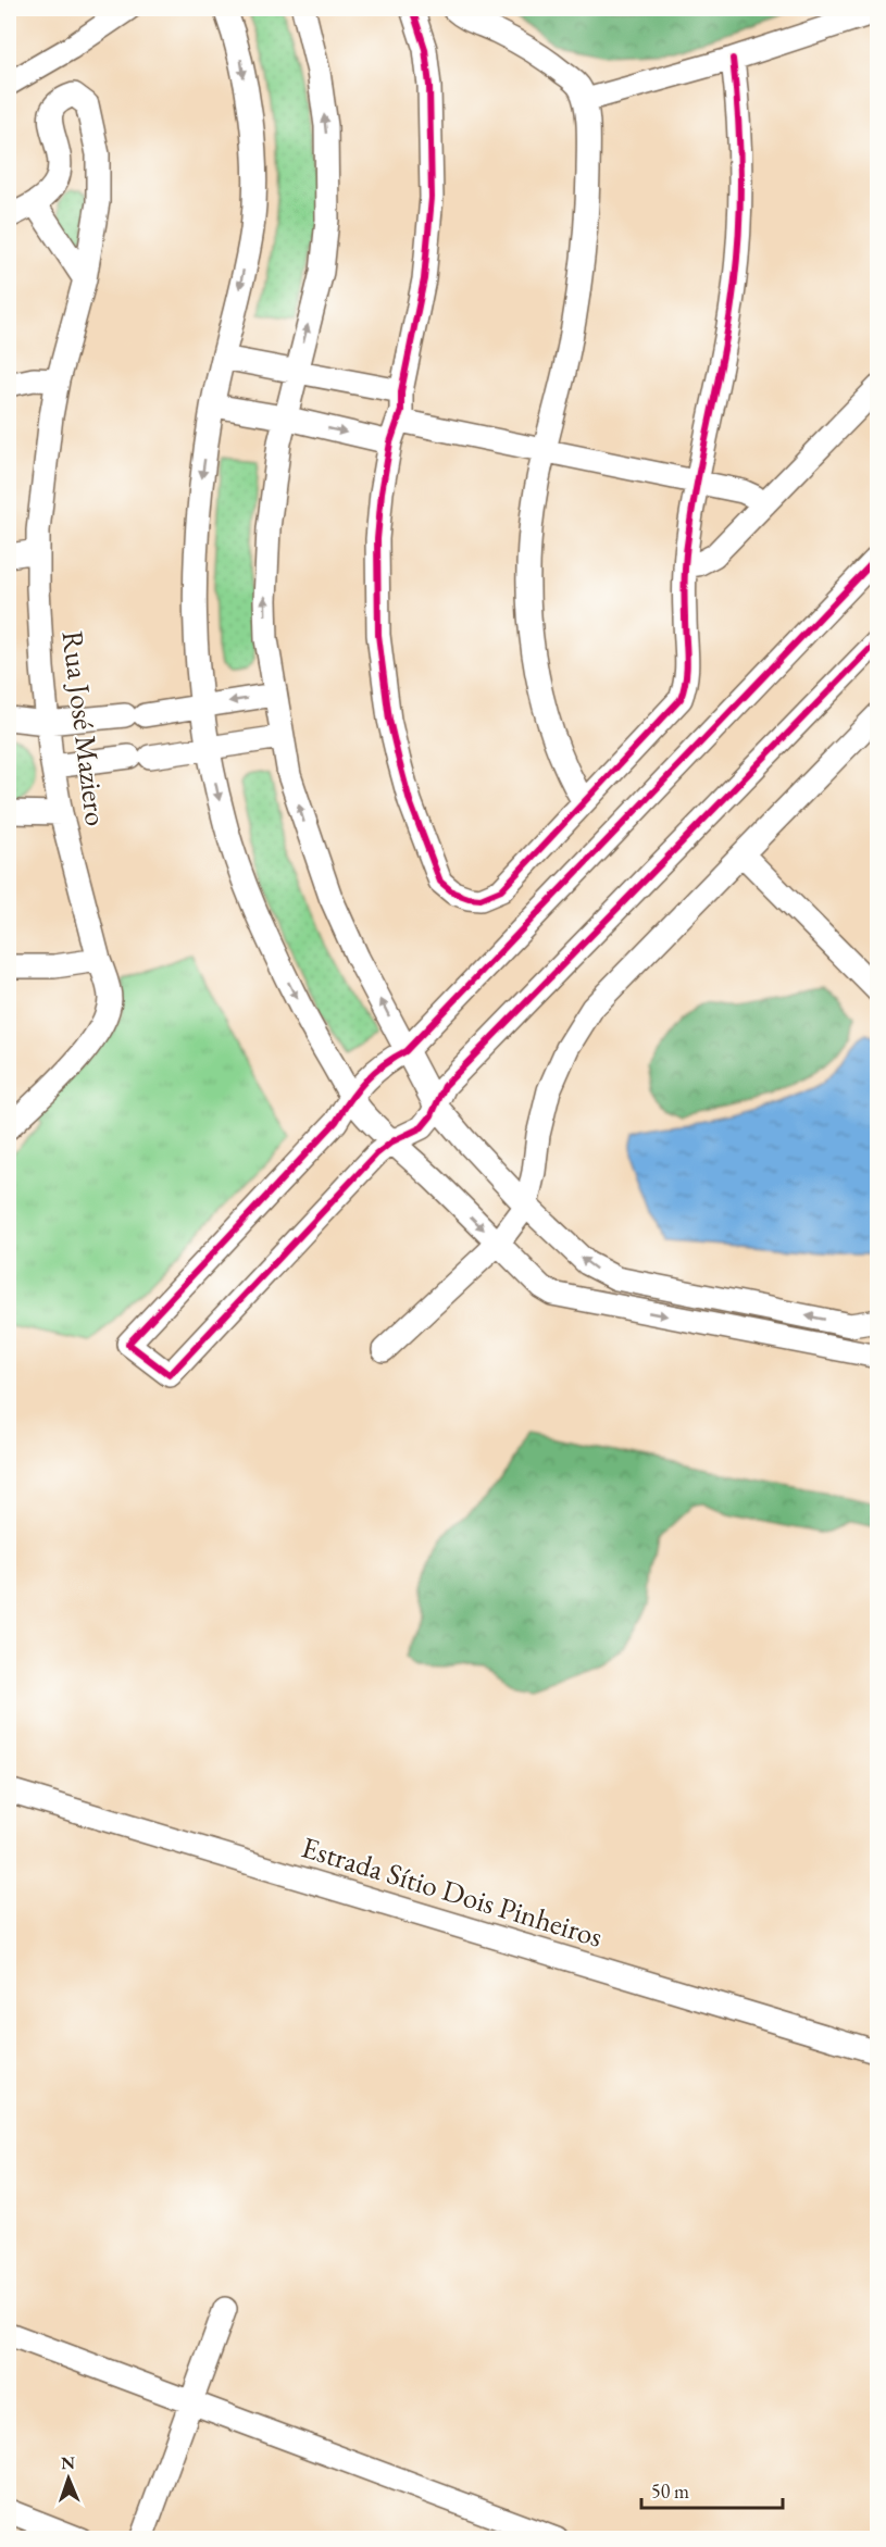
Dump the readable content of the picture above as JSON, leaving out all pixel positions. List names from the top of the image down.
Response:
{
  "streets": {
    "street": ["Rua José Maziero", "Estrada Sítio Dois Pinheiros"]
  },
  "scale_bar": "50 m",
  "north": "top"
}
